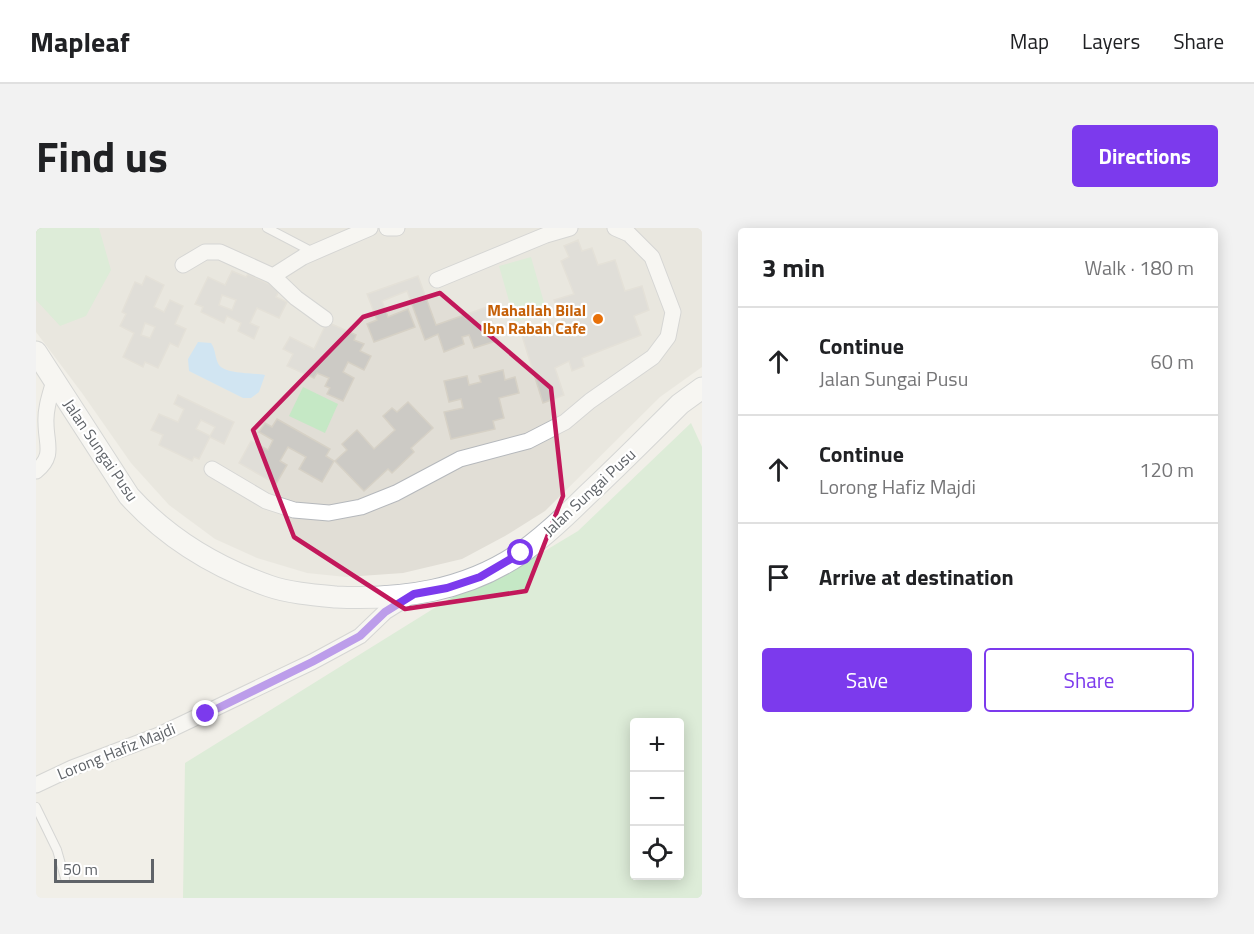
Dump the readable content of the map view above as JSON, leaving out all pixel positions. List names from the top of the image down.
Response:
{
  "streets": {
    "main road": ["Jalan Sungai Pusu"],
    "street": ["Lorong Hafiz Majdi"]
  },
  "crossings": [
    ["Jalan Sungai Pusu", "Lorong Hafiz Majdi"]
  ],
  "places": ["Mahallah Bilal Ibn Rabah Cafe"],
  "scale_bar": "50 m",
  "page": {
    "header": "Mapleaf",
    "nav": ["Map", "Layers", "Share"],
    "title": "Find us",
    "buttons": [
      "Directions",
      ["Save", "Share"]
    ],
    "heading": ["3 min", "Walk · 180 m"],
    "list": [
      ["Continue", "Jalan Sungai Pusu", "60 m"],
      ["Continue", "Lorong Hafiz Majdi", "120 m"],
      "Arrive at destination"
    ],
    "map_buttons": ["+", "−"],
    "scale": "50 m"
  }
}
